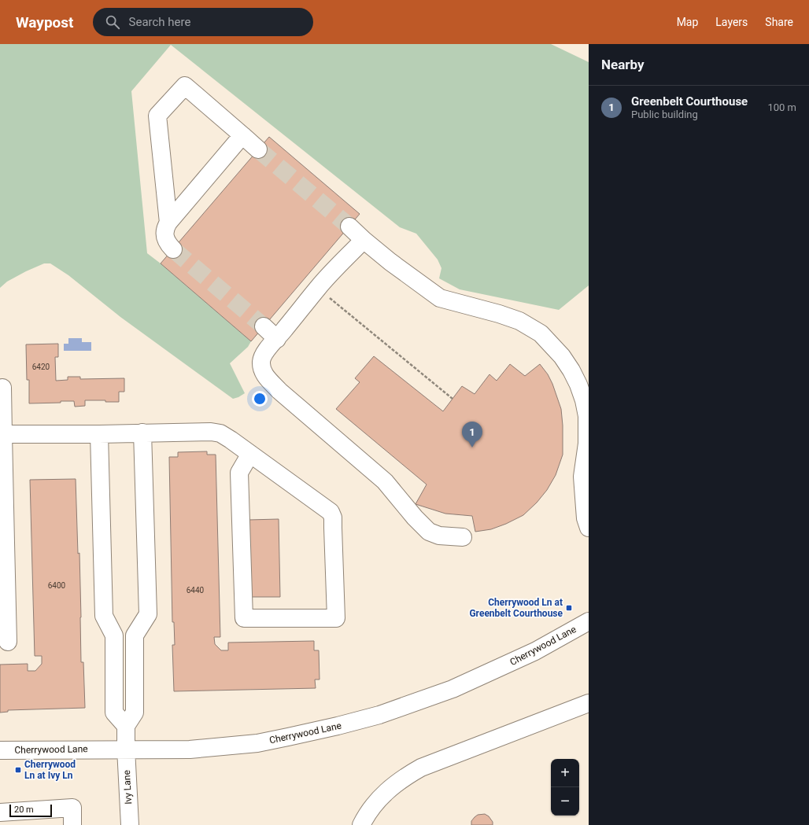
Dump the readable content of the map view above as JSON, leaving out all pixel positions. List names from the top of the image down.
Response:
{
  "streets": {
    "street": ["Cherrywood Lane", "Ivy Lane"]
  },
  "crossings": [
    ["Cherrywood Lane", "Ivy Lane"]
  ],
  "places": {
    "transit": ["Cherrywood Ln at Greenbelt Courthouse", "Cherrywood Ln at Ivy Ln"]
  },
  "house_numbers": ["6420", "6400", "6440"],
  "scale_bar": "20 m",
  "page": {
    "header": "Waypost",
    "search": "Search here",
    "nav": ["Map", "Layers", "Share"],
    "heading": "Nearby",
    "list": [
      {
        "mark": "1",
        "name": "Greenbelt Courthouse",
        "note": "Public building",
        "value": "100 m"
      }
    ],
    "pins": "1",
    "map_buttons": ["+", "−"],
    "scale": "20 m"
  }
}
